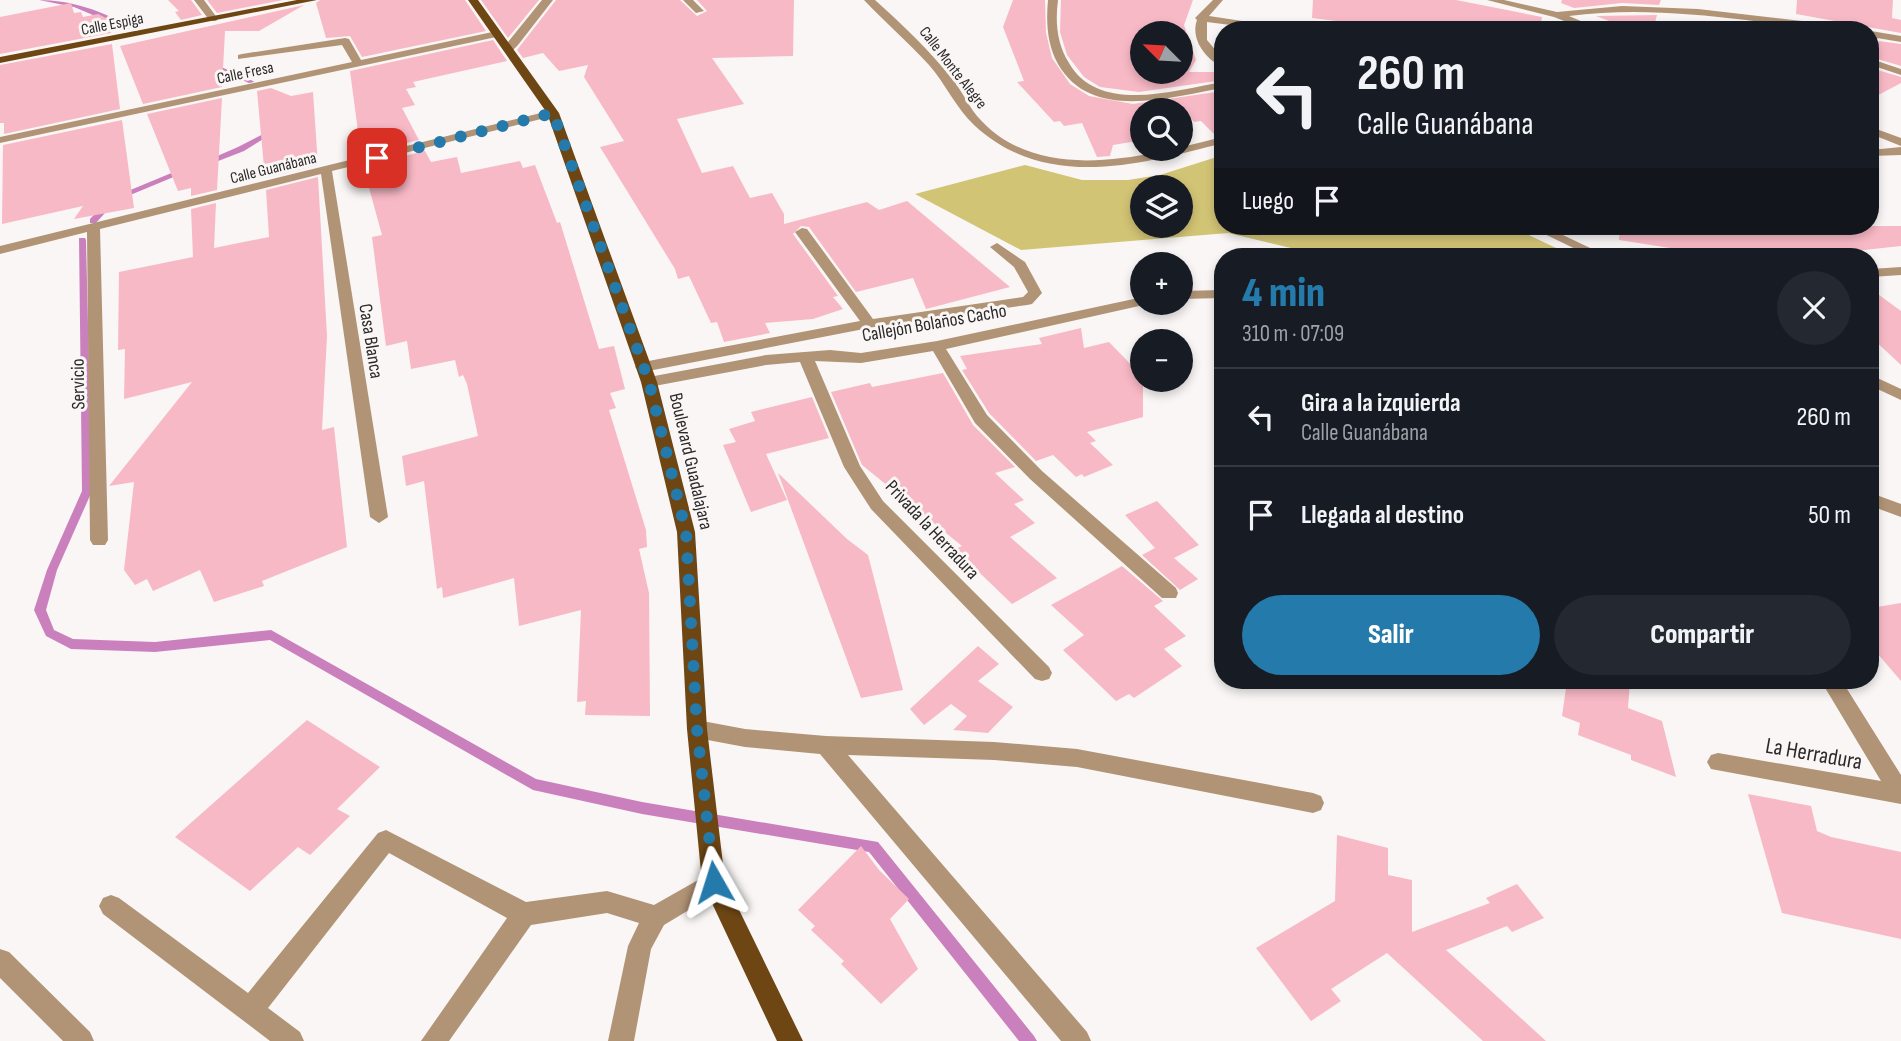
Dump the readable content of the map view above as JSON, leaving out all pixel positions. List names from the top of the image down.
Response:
{
  "streets": {
    "main road": ["Calle Espiga", "Boulevard Guadalajara"],
    "street": [
      "Calle Monte Alegre",
      "Calle Fresa",
      "Calle Guanábana",
      "Callejón Bolaños Cacho",
      "Casa Blanca",
      "Servicio",
      "Privada la Herradura",
      "La Herradura"
    ]
  },
  "crossings": [
    ["Calle Fresa", "Boulevard Guadalajara"],
    ["Calle Guanábana", "Casa Blanca"],
    ["Calle Guanábana", "Servicio"],
    ["Calle Guanábana", "Boulevard Guadalajara"],
    ["Callejón Bolaños Cacho", "Boulevard Guadalajara"],
    ["Callejón Bolaños Cacho", "Privada la Herradura"]
  ],
  "north": "top left",
  "page": {
    "map_buttons": ["+", "−"],
    "turn": ["260 m", "Calle Guanábana"],
    "then": "Luego",
    "heading": ["4 min", "310 m · 07:09"],
    "list": [
      {
        "name": "Gira a la izquierda",
        "note": "Calle Guanábana",
        "value": "260 m"
      },
      {
        "name": "Llegada al destino",
        "value": "50 m"
      }
    ],
    "buttons": ["Salir", "Compartir"]
  }
}
